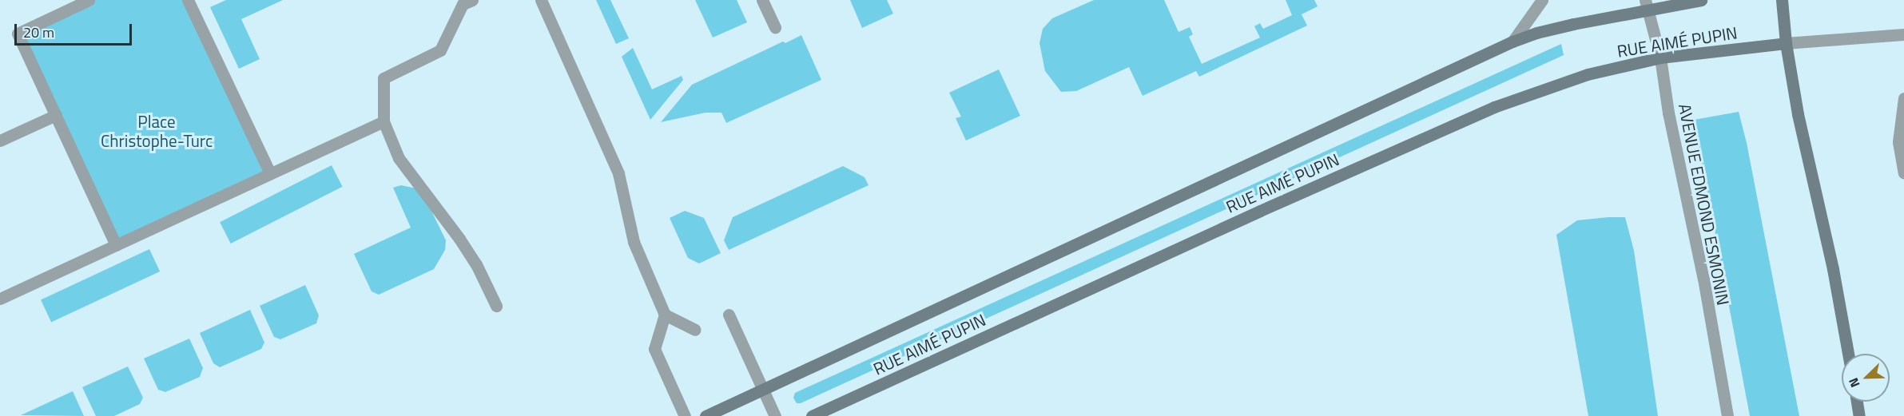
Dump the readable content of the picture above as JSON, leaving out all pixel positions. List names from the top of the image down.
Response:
{
  "streets": {
    "street": ["RUE AIMÉ PUPIN", "AVENUE EDMOND ESMONIN"]
  },
  "crossings": [
    ["RUE AIMÉ PUPIN", "AVENUE EDMOND ESMONIN"]
  ],
  "parks": ["Place Christophe-Turc"],
  "scale_bar": "20 m",
  "north": "bottom left"
}
